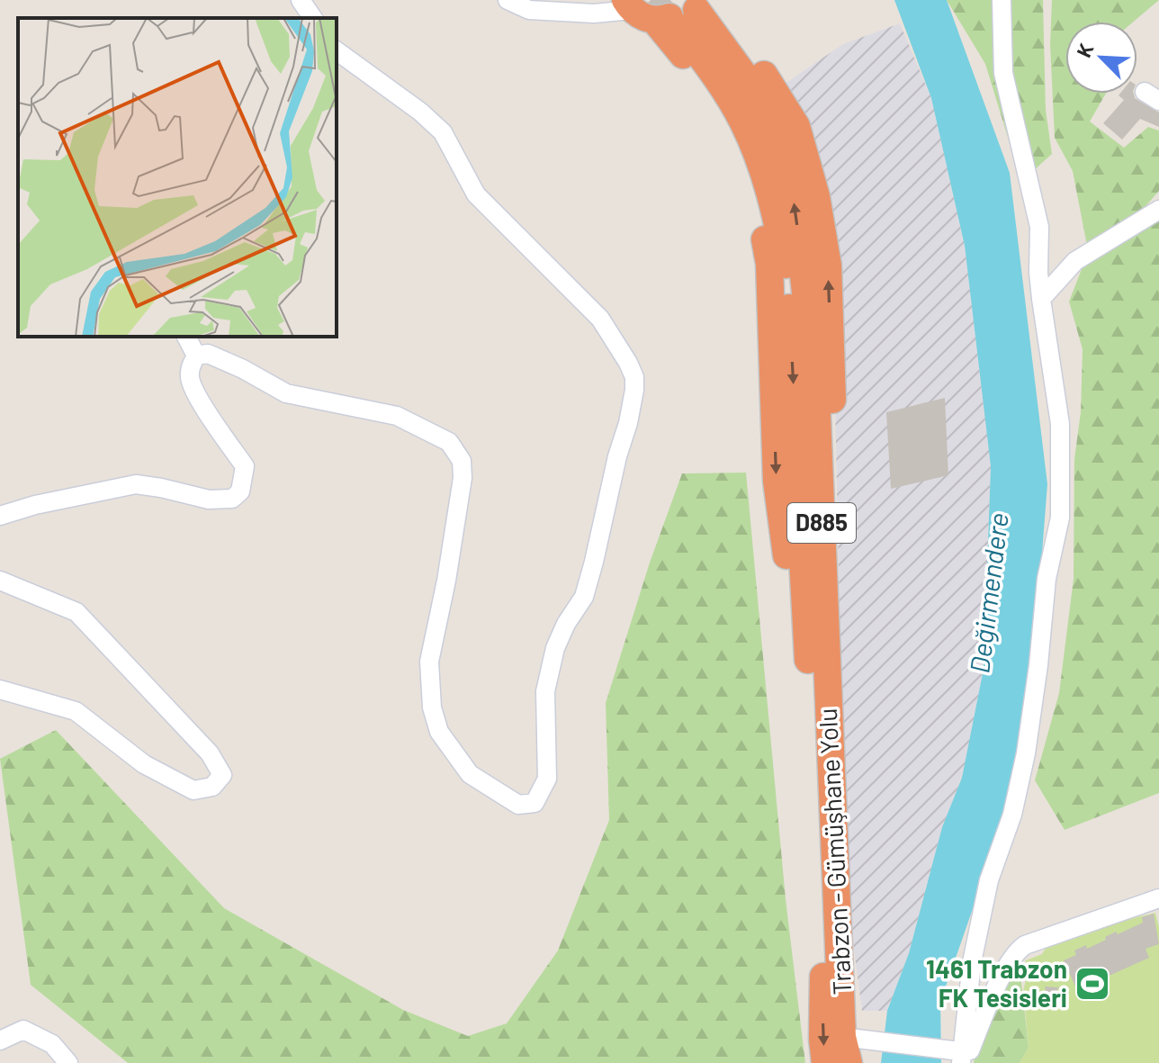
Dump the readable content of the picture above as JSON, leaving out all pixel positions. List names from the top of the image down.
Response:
{
  "streets": {
    "highway": ["D885", "Trabzon - Gümüşhane Yolu"]
  },
  "water": ["Değirmendere"],
  "places": {
    "sports": ["1461 Trabzon FK Tesisleri"]
  },
  "north": "top left"
}
